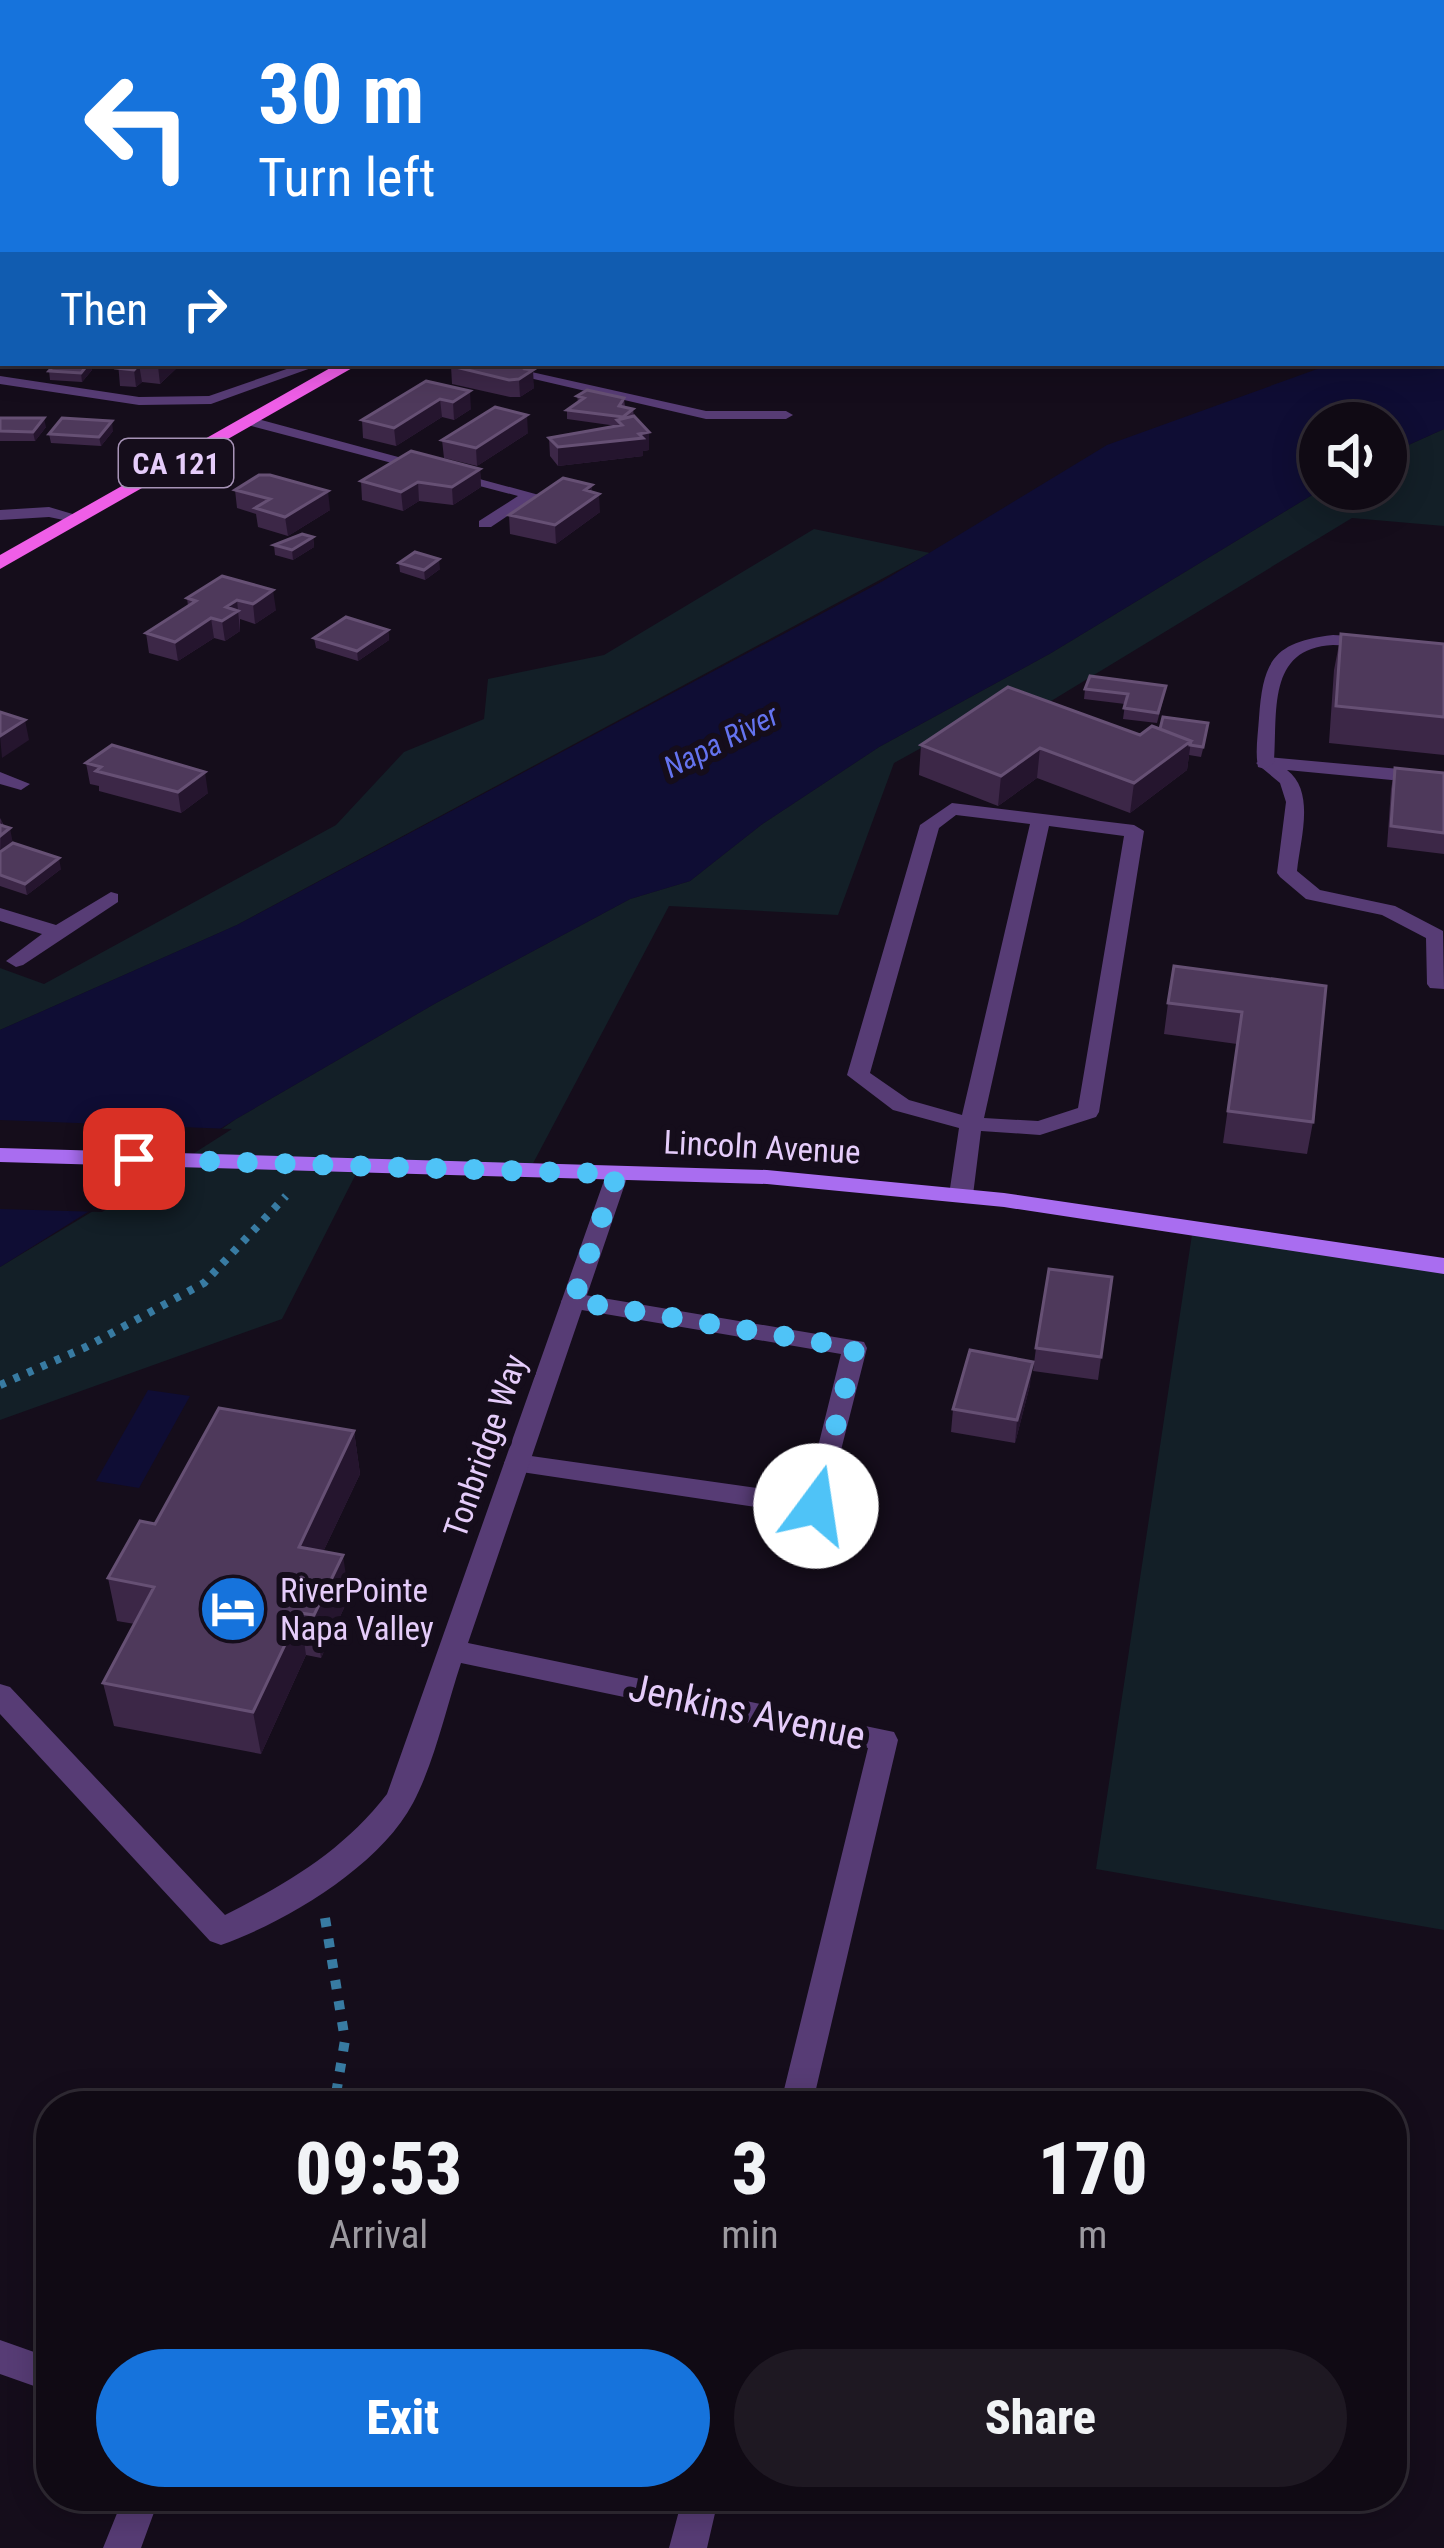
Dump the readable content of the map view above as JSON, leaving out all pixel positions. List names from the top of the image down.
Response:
{
  "streets": {
    "main road": ["CA 121", "Lincoln Avenue"],
    "street": ["Tonbridge Way", "Jenkins Avenue"]
  },
  "crossings": [
    ["Lincoln Avenue", "Tonbridge Way"],
    ["Tonbridge Way", "Jenkins Avenue"]
  ],
  "water": ["Napa River"],
  "places": {
    "hotel": ["RiverPointe Napa Valley"]
  },
  "page": {
    "turn": ["30 m", "Turn left"],
    "then": "Then",
    "eta": [
      "09:53",
      "Arrival",
      "3",
      "min",
      "170",
      "m"
    ],
    "buttons": ["Exit", "Share"]
  }
}
